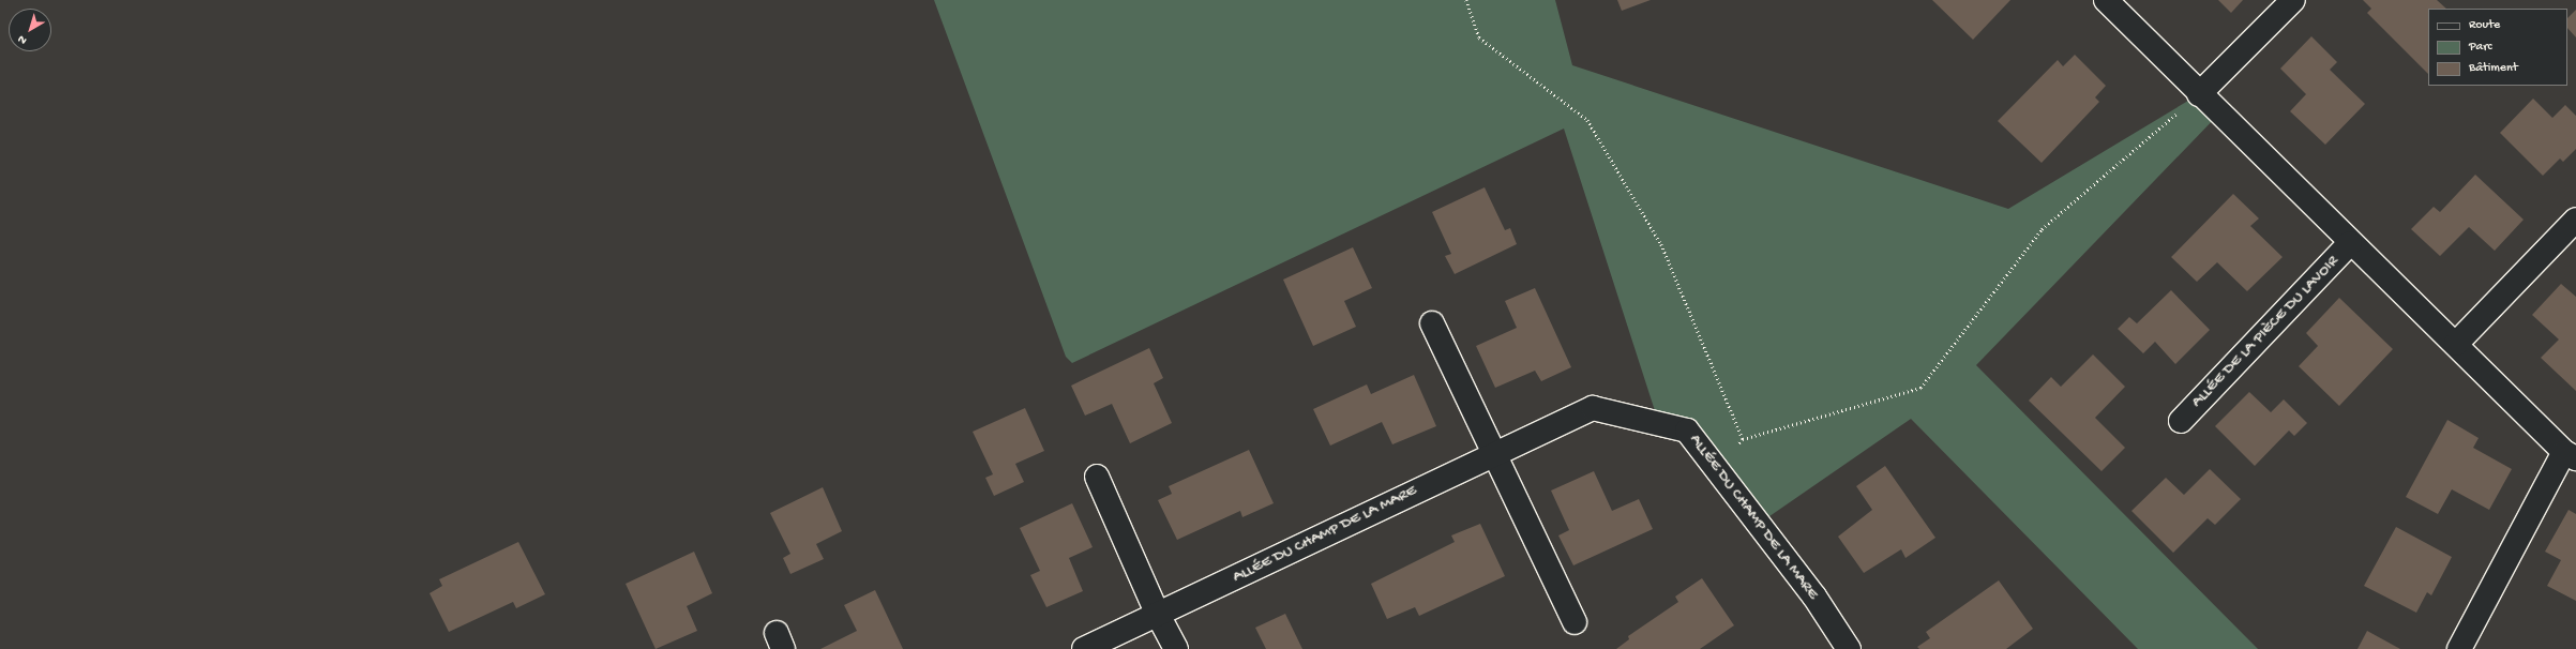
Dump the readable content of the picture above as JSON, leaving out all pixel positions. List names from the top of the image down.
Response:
{
  "streets": {
    "street": ["ALLÉE DE LA PIÈCE DU LAVOIR", "ALLÉE DU CHAMP DE LA MARE"]
  },
  "legend": ["Route", "Parc", "Bâtiment"],
  "north": "bottom left"
}
